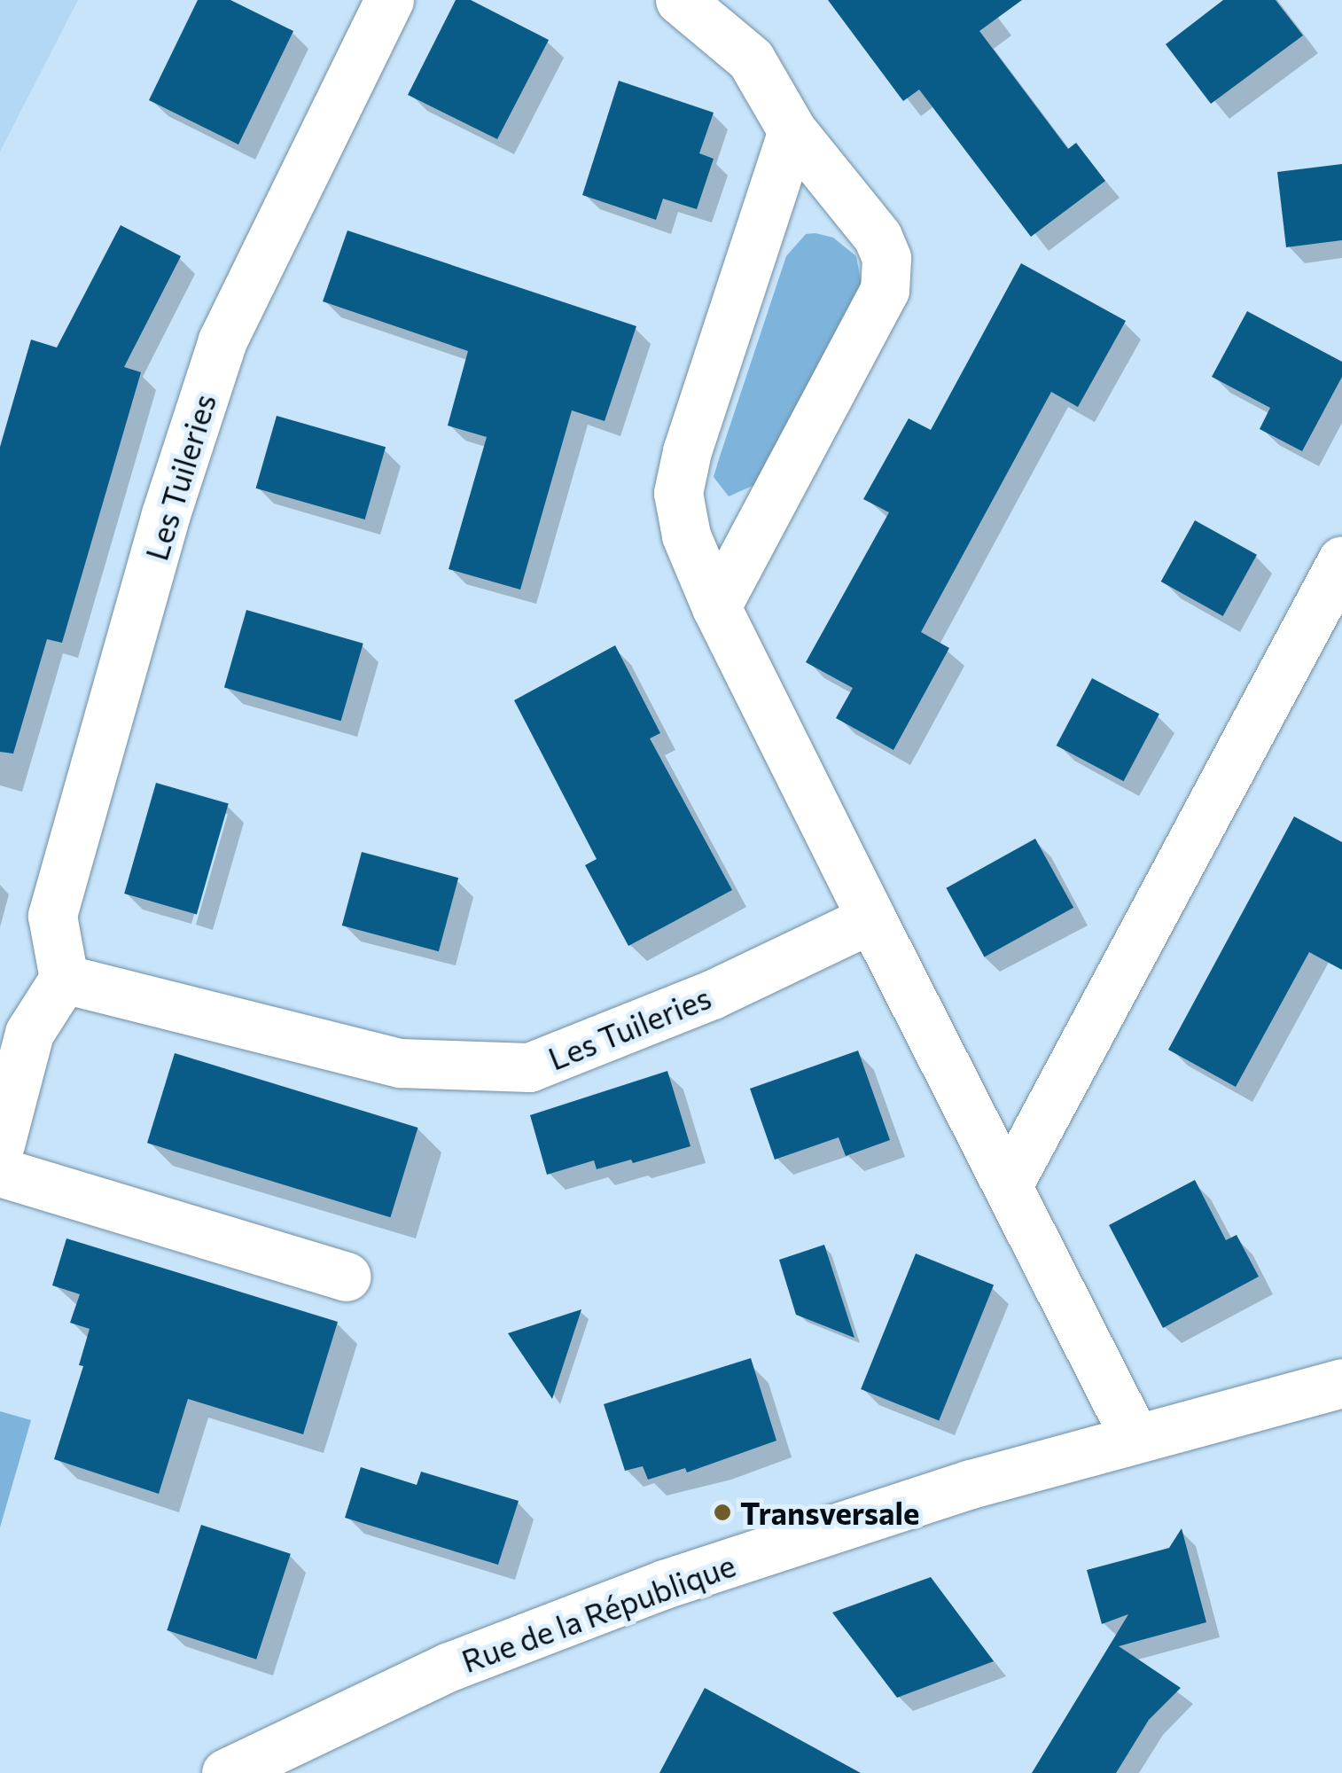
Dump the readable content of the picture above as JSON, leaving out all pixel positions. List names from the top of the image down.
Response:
{
  "streets": {
    "street": ["Les Tuileries", "Rue de la République"]
  },
  "places": ["Transversale"]
}
